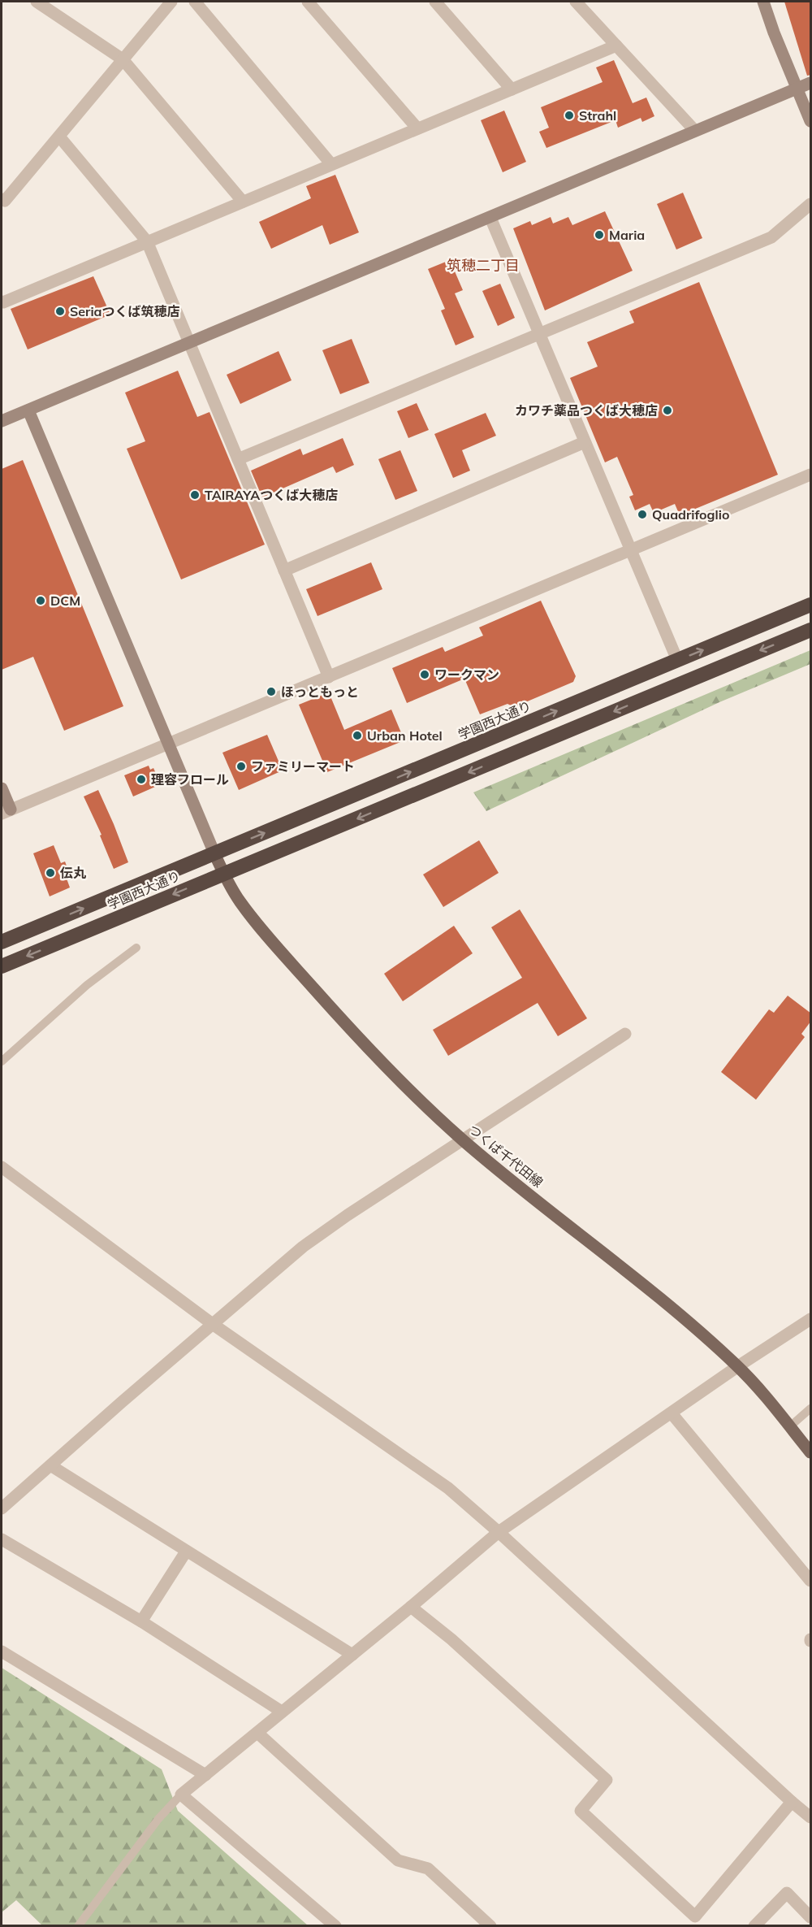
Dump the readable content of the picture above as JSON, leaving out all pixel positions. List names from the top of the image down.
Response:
{
  "streets": {
    "highway": ["学園西大通り"],
    "main road": ["つくば千代田線"]
  },
  "crossings": [
    ["学園西大通り", "つくば千代田線"]
  ],
  "districts": ["筑穂二丁目"],
  "places": [
    "Strahl",
    "Maria",
    "Seriaつくば筑穂店",
    "カワチ薬品つくば大穂店",
    "TAIRAYAつくば大穂店",
    "Quadrifoglio",
    "DCM",
    "ワークマン",
    "ほっともっと",
    "Urban Hotel",
    "ファミリーマート",
    "理容フロール",
    "伝丸"
  ]
}
